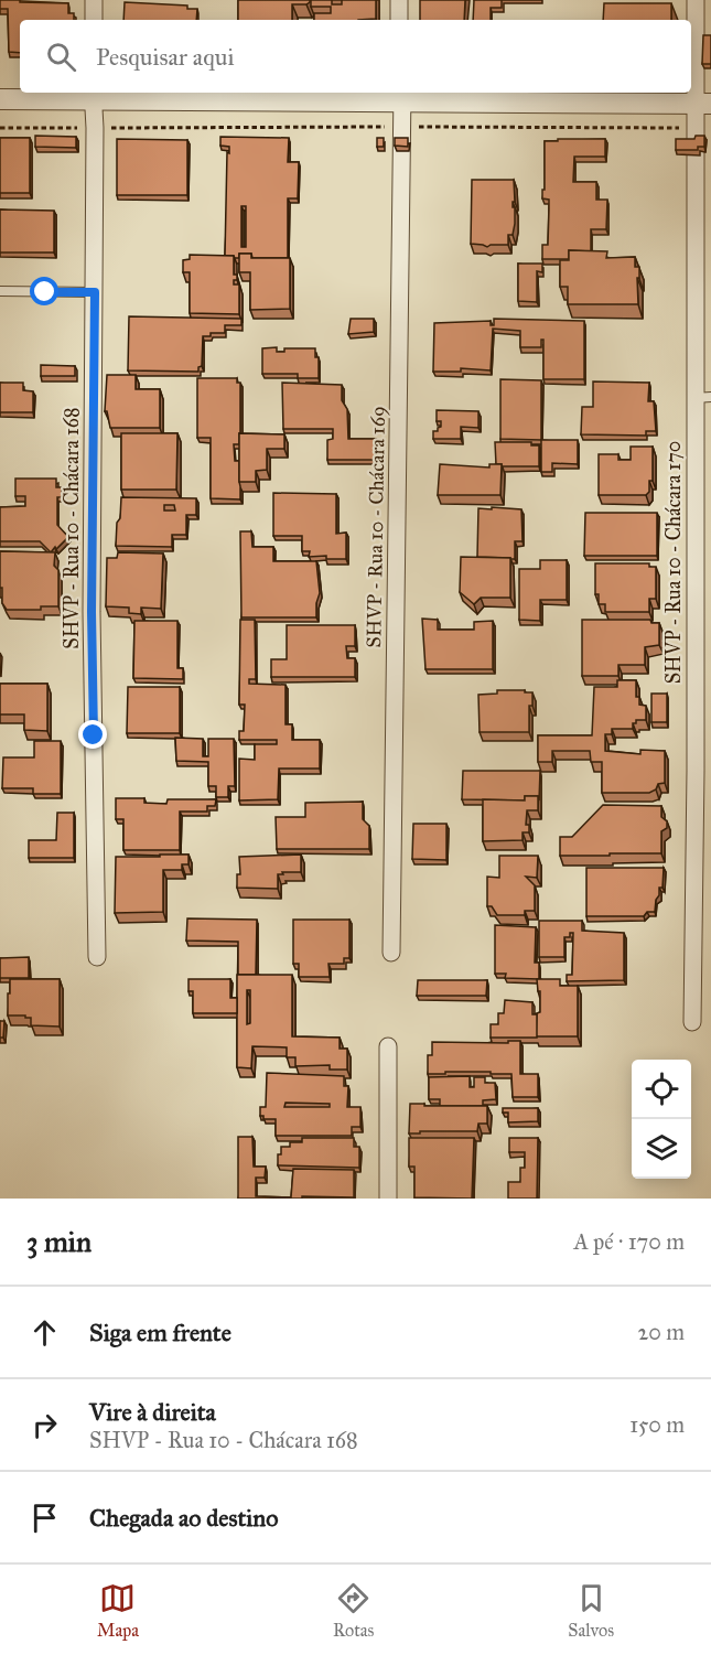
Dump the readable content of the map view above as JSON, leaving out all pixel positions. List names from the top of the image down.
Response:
{
  "streets": {
    "street": ["SHVP - Rua 10 - Chácara 169", "SHVP - Rua 10 - Chácara 168", "SHVP - Rua 10 - Chácara 170"]
  },
  "page": {
    "search": "Pesquisar aqui",
    "heading": ["3 min", "A pé · 170 m"],
    "list": [
      ["Siga em frente", "20 m"],
      ["Vire à direita", "SHVP - Rua 10 - Chácara 168", "150 m"],
      "Chegada ao destino"
    ],
    "nav": ["Mapa", "Rotas", "Salvos"]
  }
}
